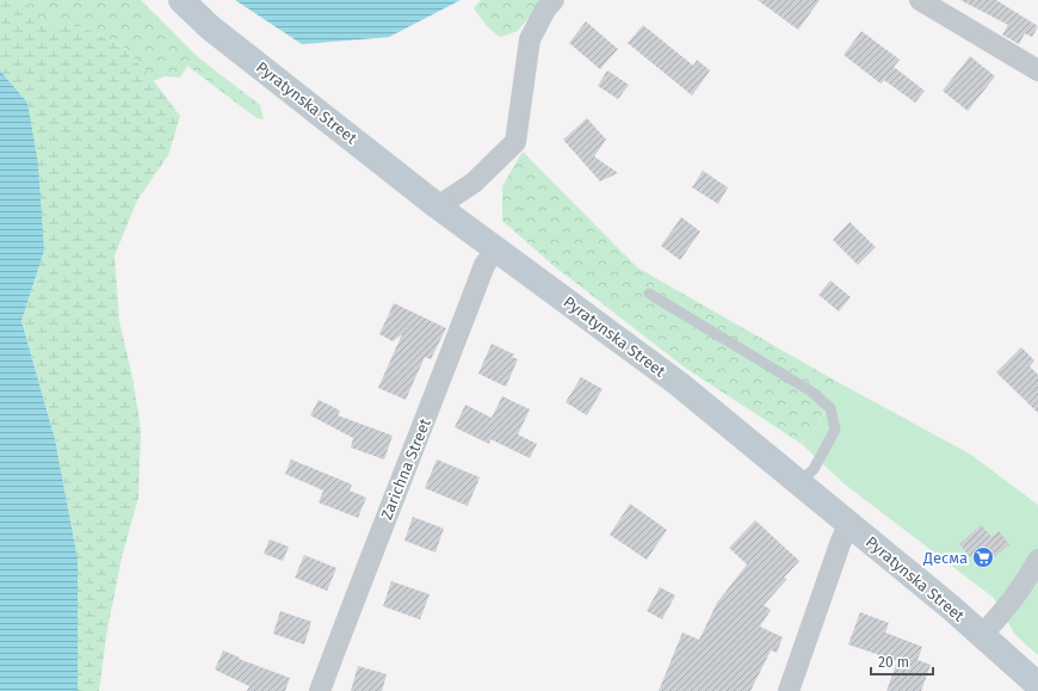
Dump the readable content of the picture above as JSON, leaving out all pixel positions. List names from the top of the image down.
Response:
{
  "streets": {
    "main road": ["Pyratynska Street"],
    "street": ["Zarichna Street"]
  },
  "crossings": [
    ["Pyratynska Street", "Zarichna Street"]
  ],
  "places": {
    "supermarket": ["Десма"]
  },
  "scale_bar": "20 m"
}
